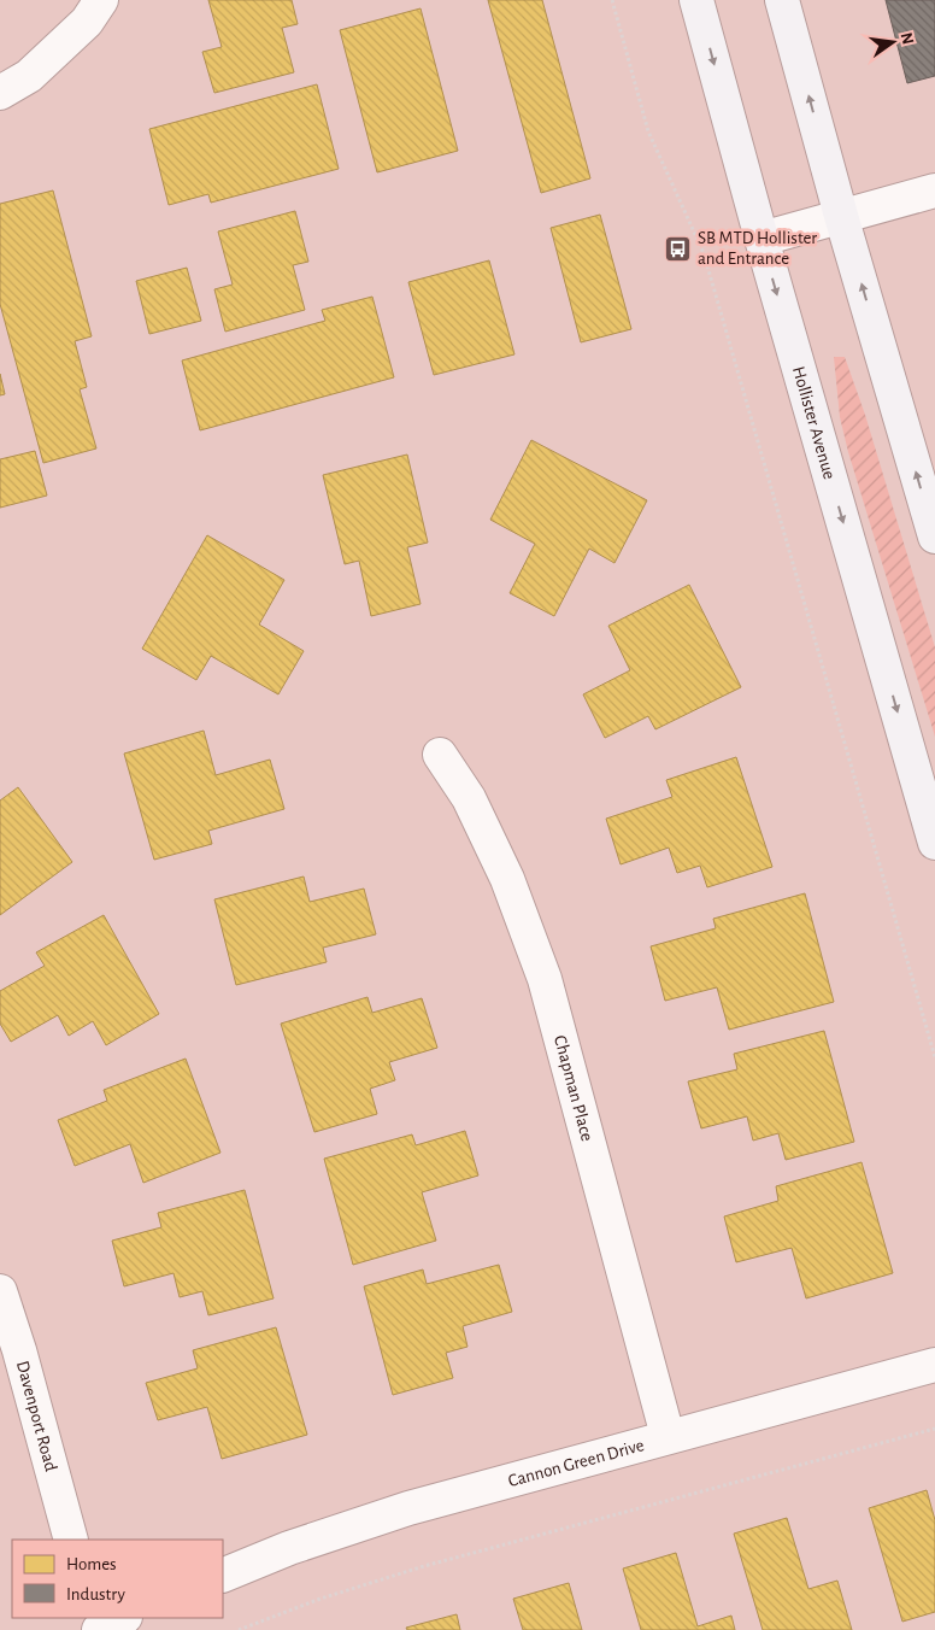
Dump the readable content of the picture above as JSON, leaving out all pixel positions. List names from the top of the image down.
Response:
{
  "streets": {
    "main road": ["Hollister Avenue"],
    "street": ["Chapman Place", "Davenport Road", "Cannon Green Drive"]
  },
  "crossings": [
    ["Chapman Place", "Cannon Green Drive"]
  ],
  "places": {
    "bus stop": ["SB MTD Hollister and Entrance"]
  },
  "legend": ["Homes", "Industry"],
  "north": "right"
}
